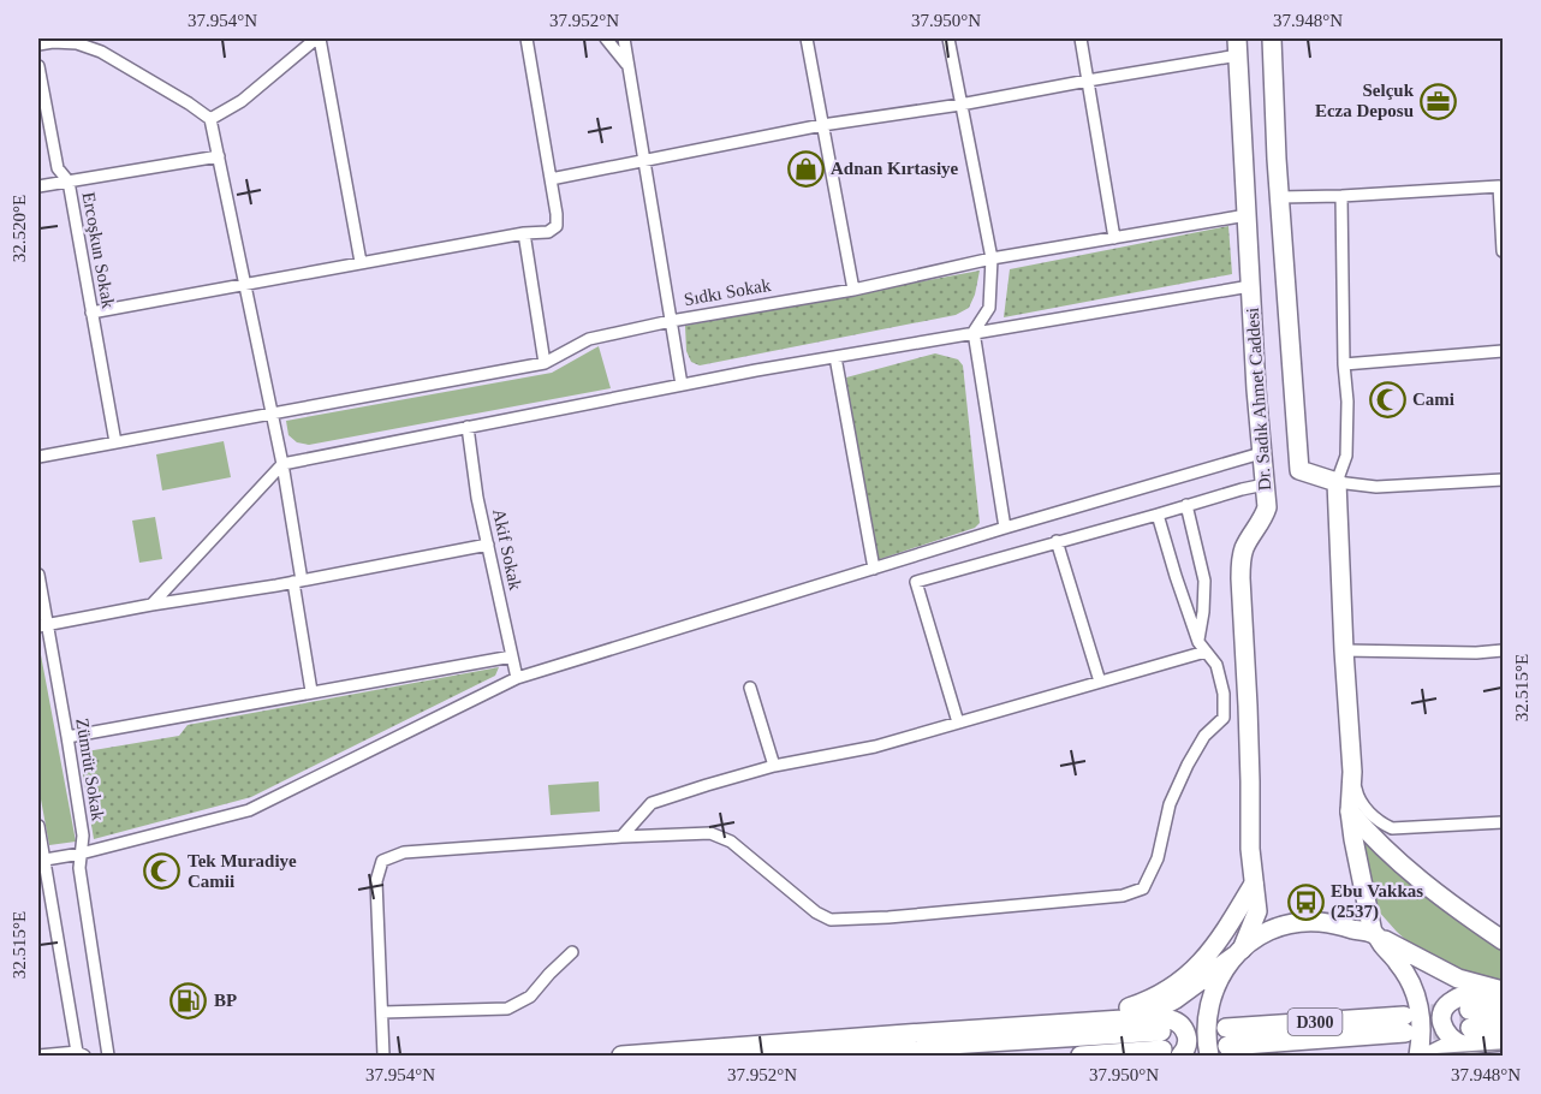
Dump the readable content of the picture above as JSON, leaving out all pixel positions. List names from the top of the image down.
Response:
{
  "streets": {
    "main road": ["Dr. Sadık Ahmet Caddesi", "D300"],
    "street": [
      "Ercoşkun Sokak",
      "Sıdkı Sokak",
      "Akif Sokak",
      "Zümrüt Sokak"
    ]
  },
  "crossings": [
    ["Ercoşkun Sokak", "Sıdkı Sokak"],
    ["Sıdkı Sokak", "Dr. Sadık Ahmet Caddesi"]
  ],
  "places": {
    "office": ["Selçuk Ecza Deposu"],
    "shop": ["Adnan Kırtasiye"],
    "mosque": ["Cami", "Tek Muradiye Camii"],
    "bus stop": ["Ebu Vakkas (2537)"],
    "fuel station": ["BP"]
  },
  "coordinates": [
    "37.954°N",
    "37.952°N",
    "37.950°N",
    "37.948°N",
    "32.520°E",
    "32.515°E"
  ]
}
